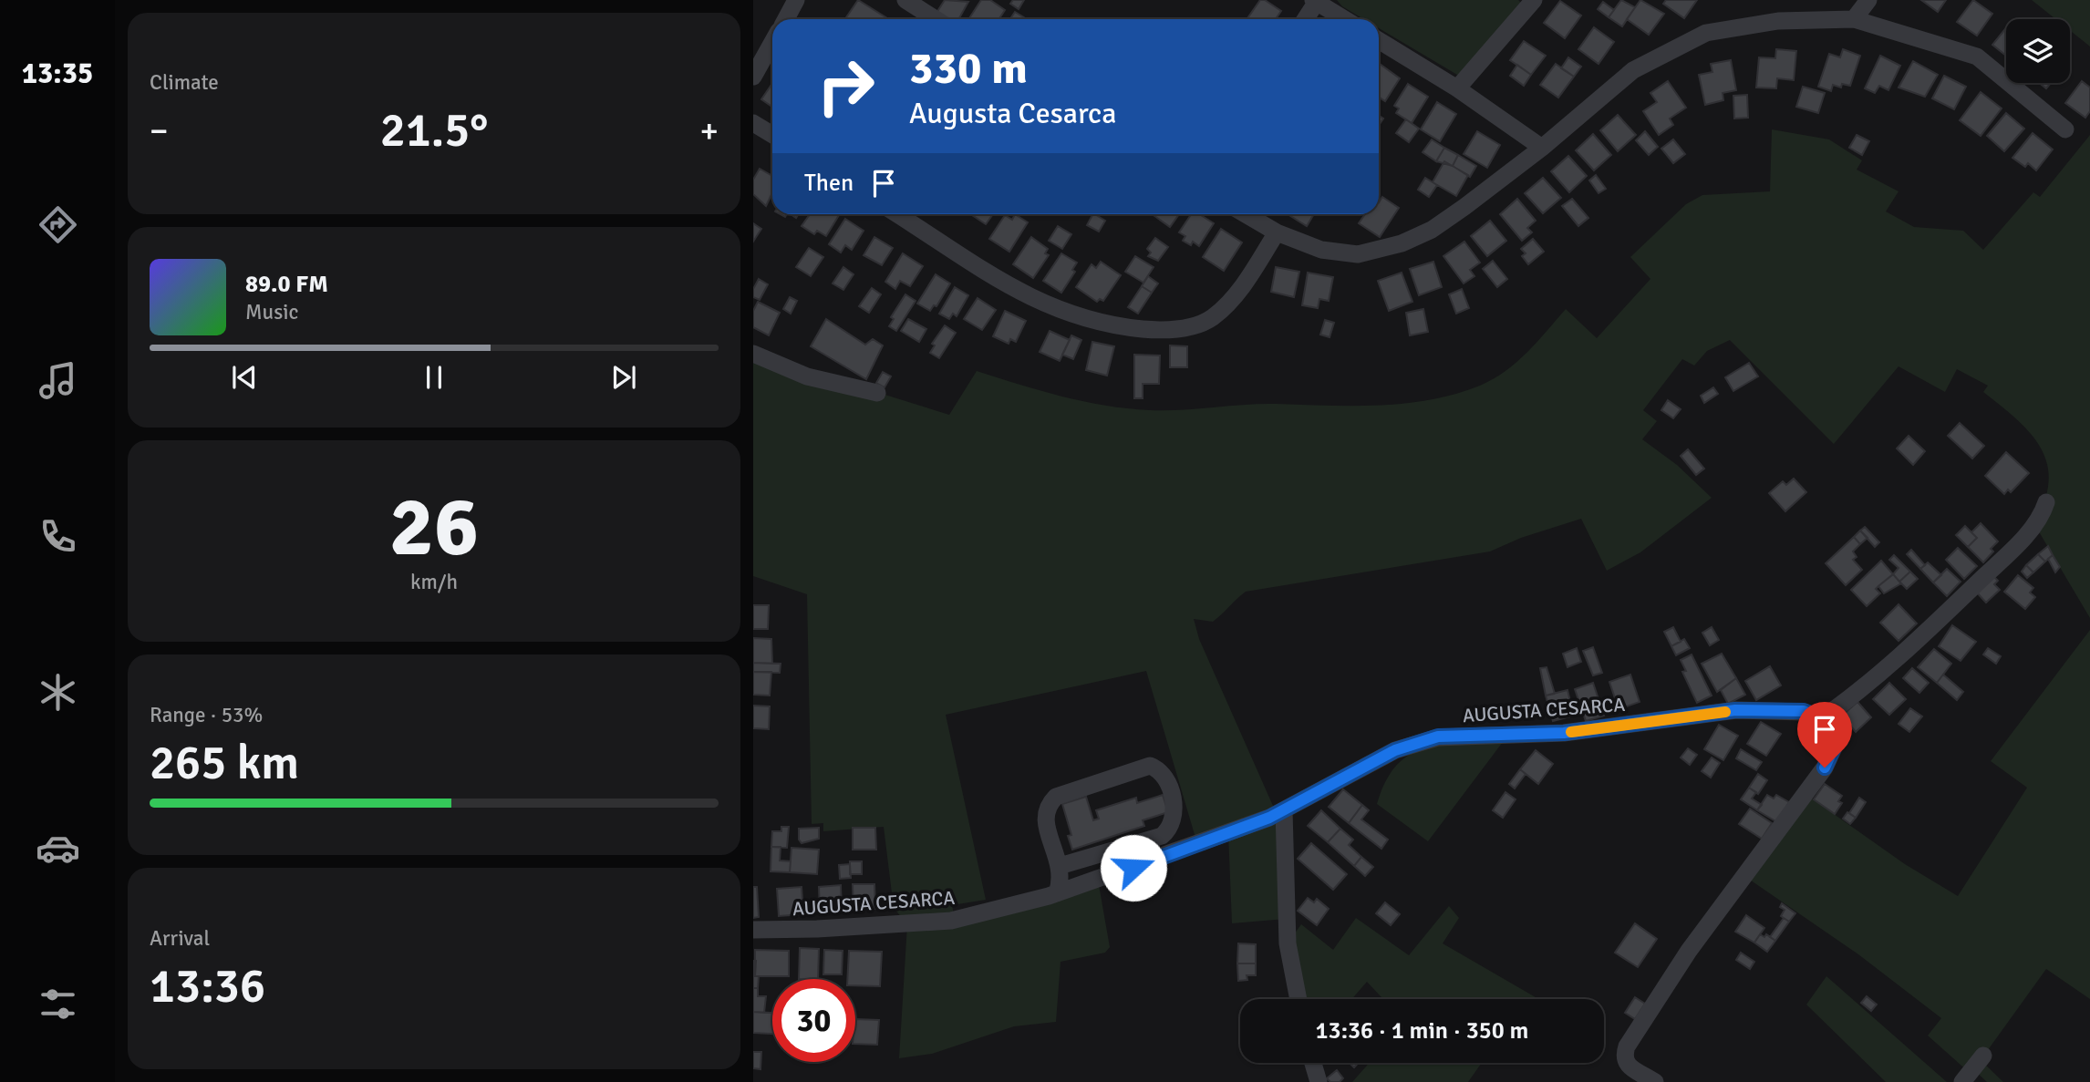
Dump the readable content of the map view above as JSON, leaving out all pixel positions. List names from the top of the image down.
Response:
{
  "streets": {
    "street": ["AUGUSTA CESARCA"]
  },
  "page": {
    "tabs": "13:35",
    "tile": [
      "Climate",
      ["26", "km/h"],
      ["Range · 53%", "265 km"],
      ["Arrival", "13:36"]
    ],
    "turn": ["330 m", "Augusta Cesarca"],
    "heat": ["−", "21.5°", "+"],
    "then": "Then",
    "song": ["89.0 FM", "Music"],
    "limit": "30",
    "trip": "13:36 · 1 min · 350 m"
  }
}
